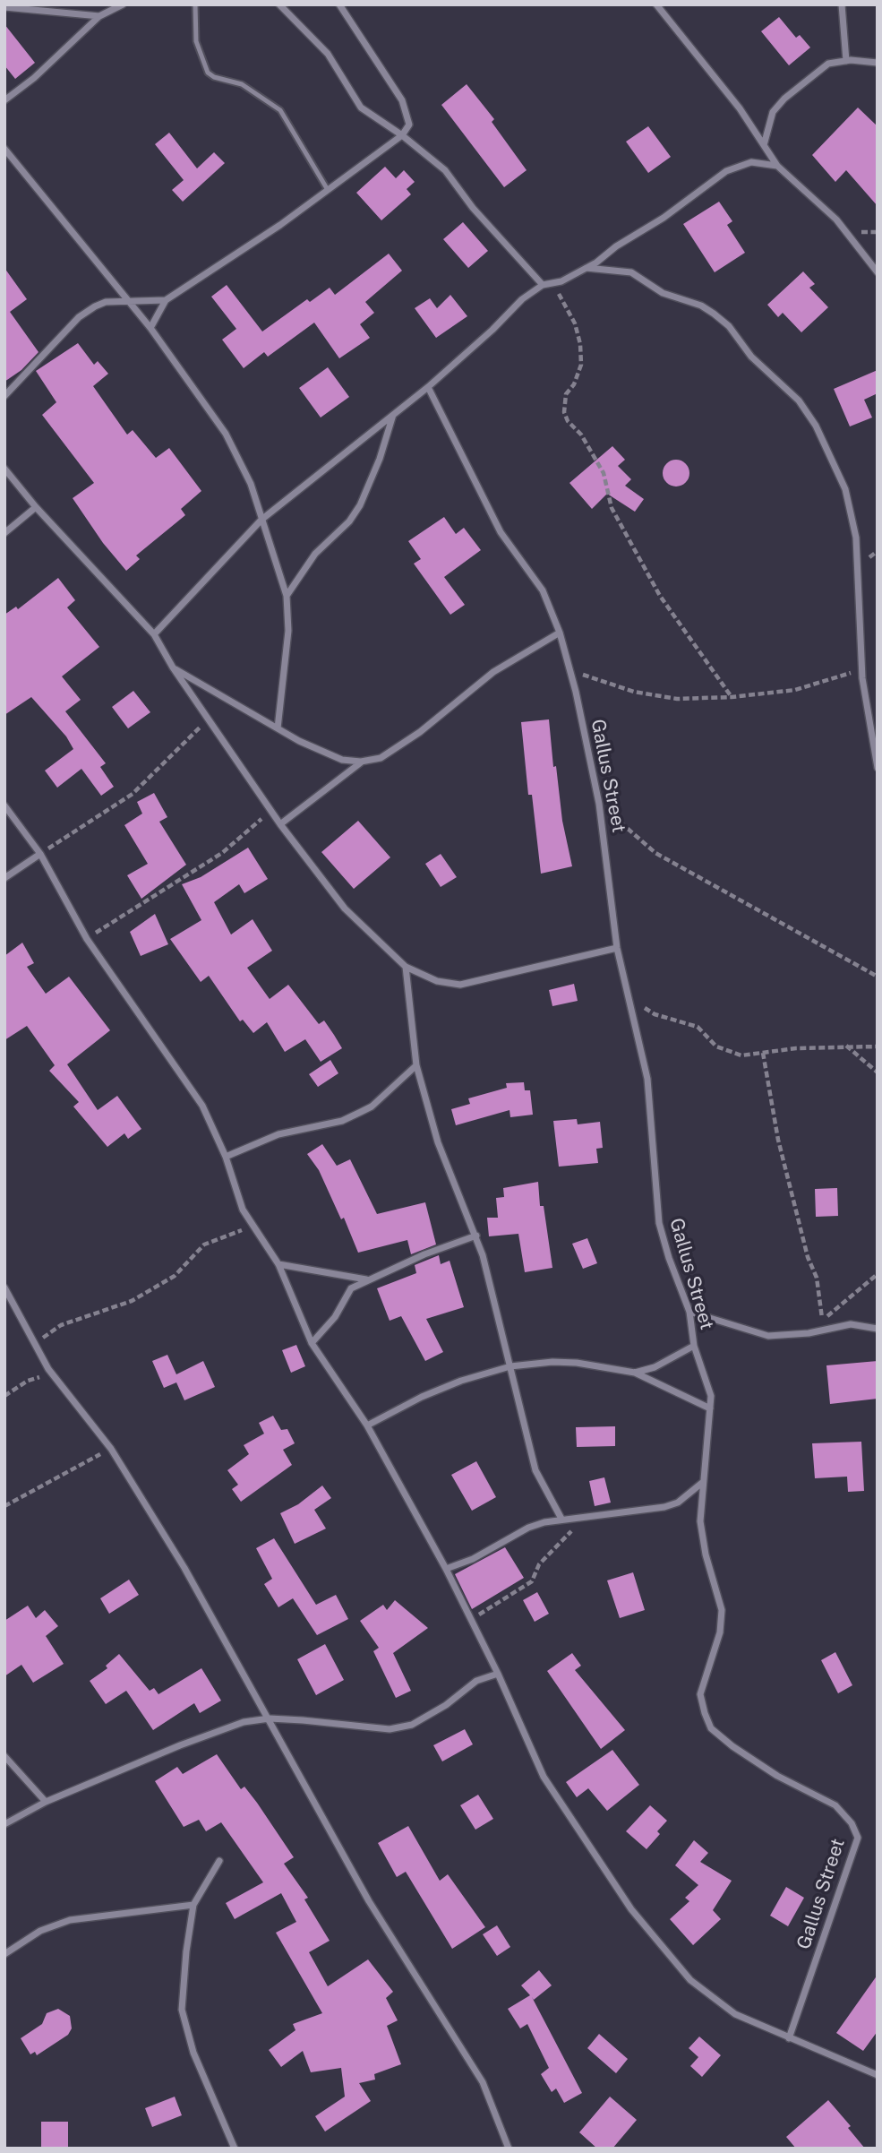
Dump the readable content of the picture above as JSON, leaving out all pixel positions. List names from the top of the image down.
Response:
{
  "streets": {
    "street": ["Gallus Street"]
  }
}
